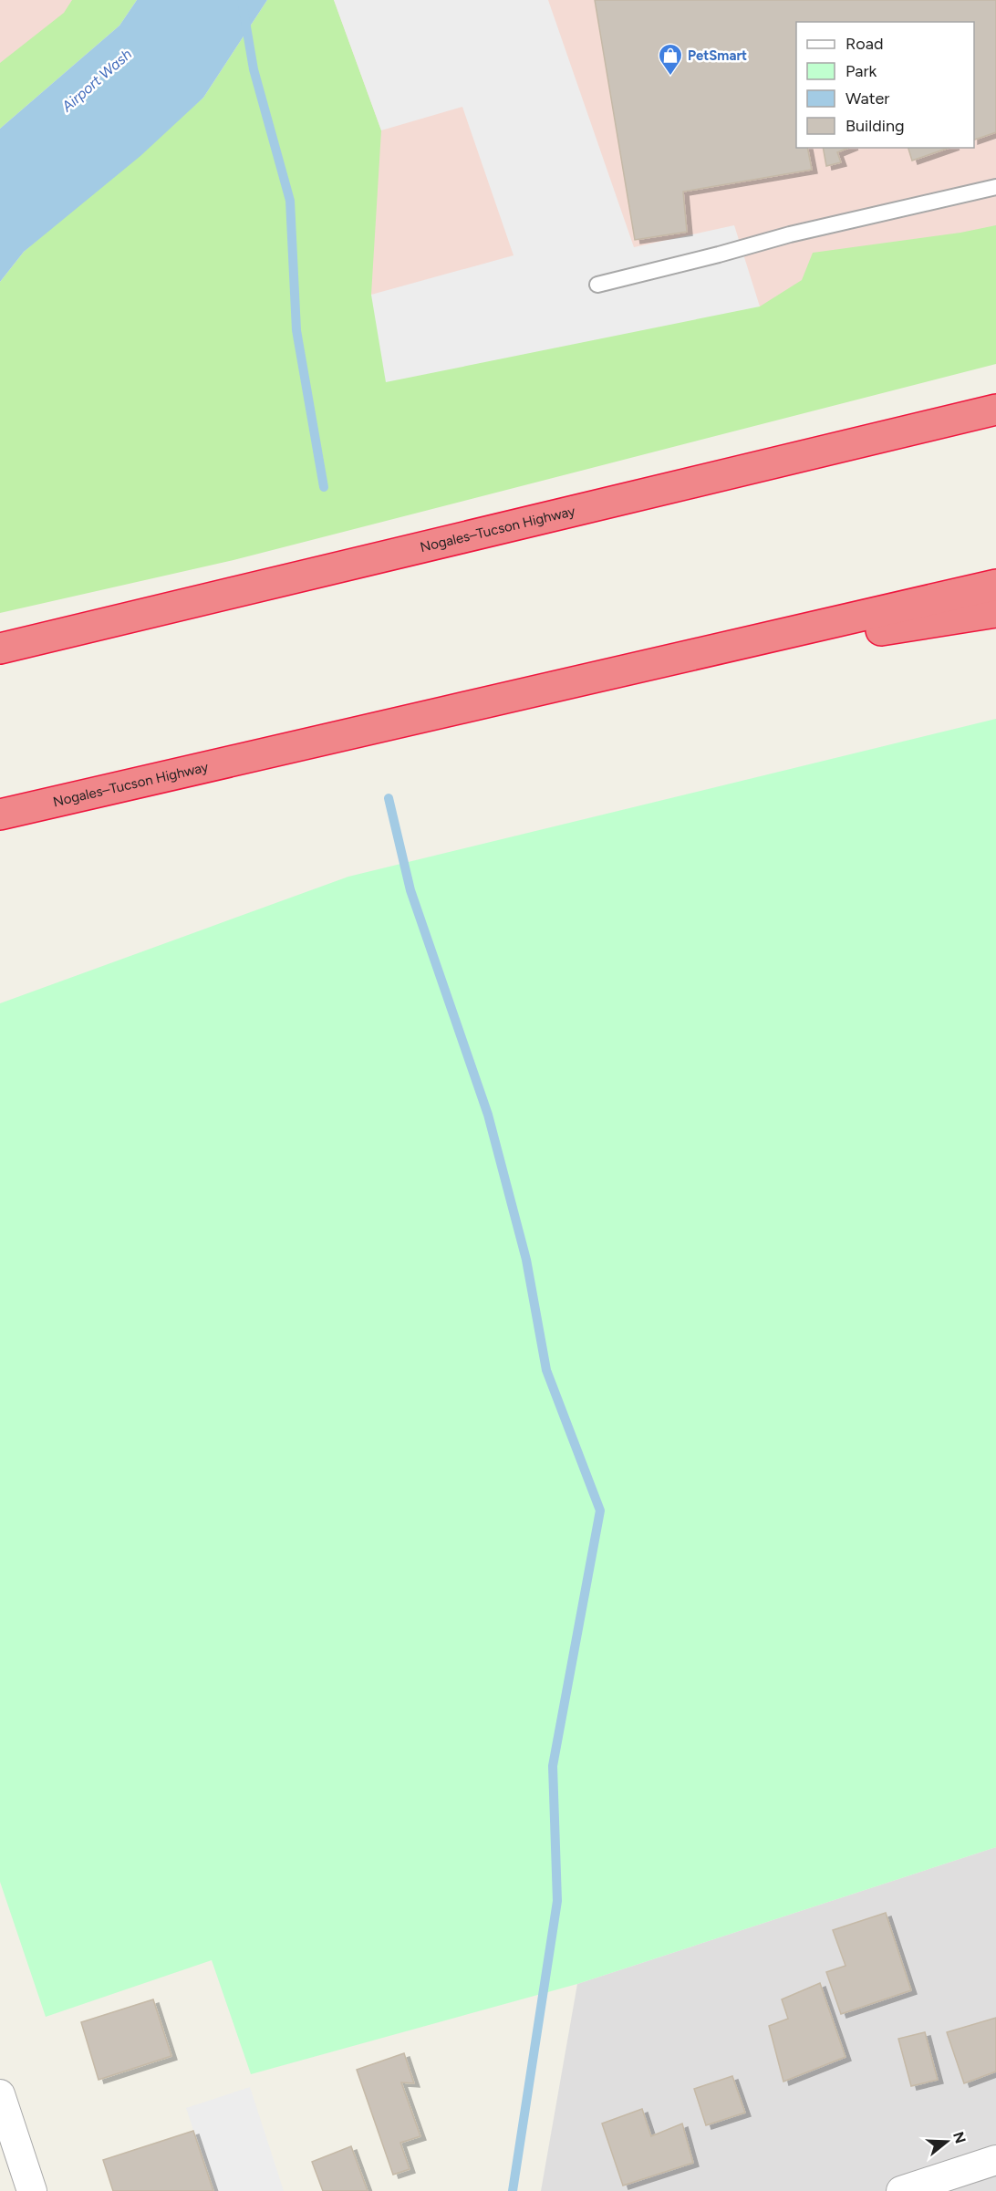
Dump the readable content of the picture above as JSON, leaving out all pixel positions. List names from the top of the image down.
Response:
{
  "streets": {
    "highway": ["Nogales–Tucson Highway"]
  },
  "water": ["Airport Wash"],
  "places": {
    "shop": ["PetSmart"]
  },
  "legend": [
    "Road",
    "Park",
    "Water",
    "Building"
  ],
  "north": "right"
}
